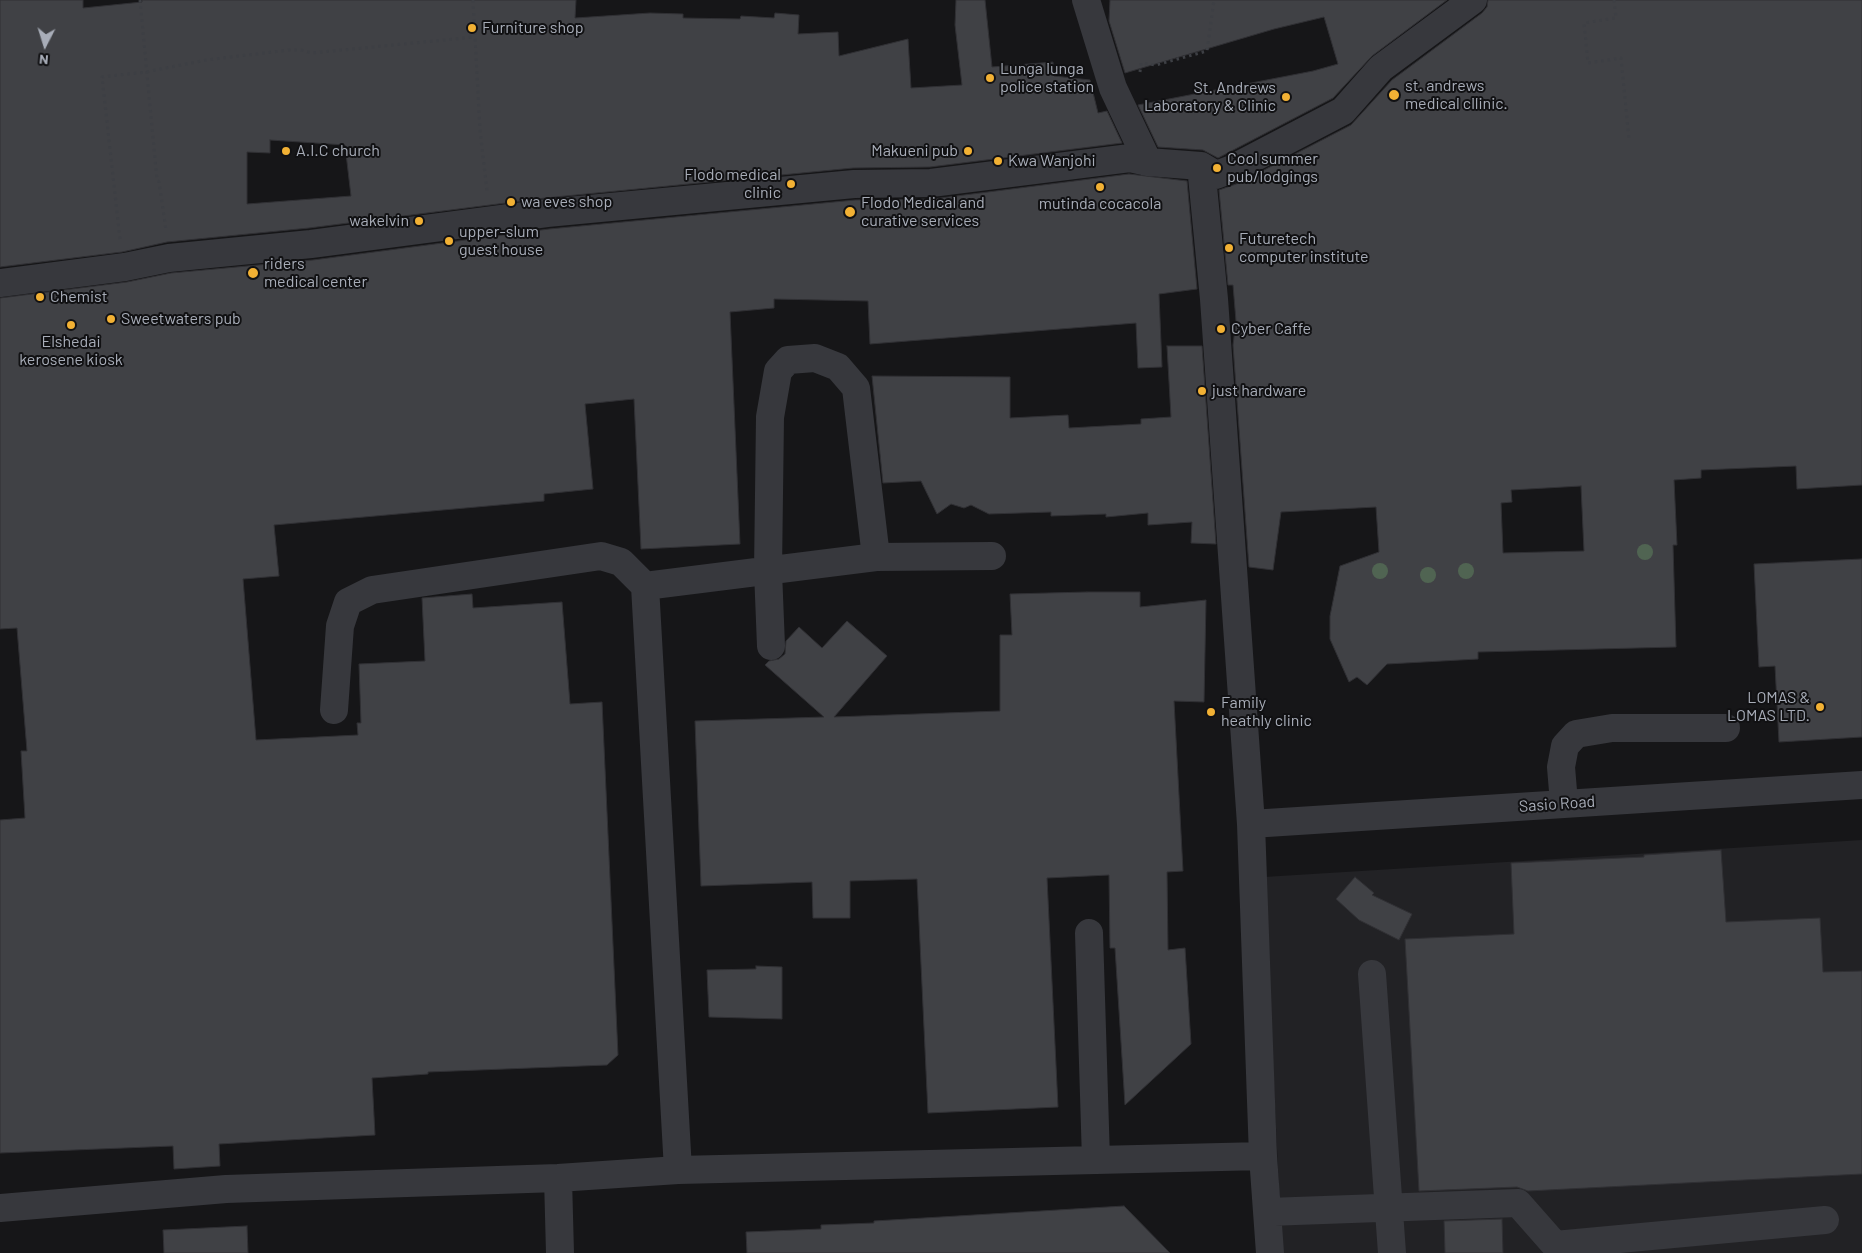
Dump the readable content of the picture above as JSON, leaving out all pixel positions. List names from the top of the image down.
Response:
{
  "streets": {
    "street": ["Sasio Road"]
  },
  "places": [
    "Furniture shop",
    "Lunga lunga police station",
    "st. andrews medical cllinic.",
    "St. Andrews Laboratory & Clinic",
    "A.I.C church",
    "Makueni pub",
    "Kwa Wanjohi",
    "Cool summer pub/lodgings",
    "Flodo medical clinic",
    "mutinda cocacola",
    "wa eves shop",
    "Flodo Medical and curative services",
    "wakelvin",
    "upper-slum guest house",
    "Futuretech computer institute",
    "riders medical center",
    "Chemist",
    "Sweetwaters pub",
    "Elshedai kerosene kiosk",
    "Cyber Caffe",
    "just hardware",
    "LOMAS & LOMAS LTD.",
    "Family heathly clinic"
  ],
  "north": "bottom"
}
